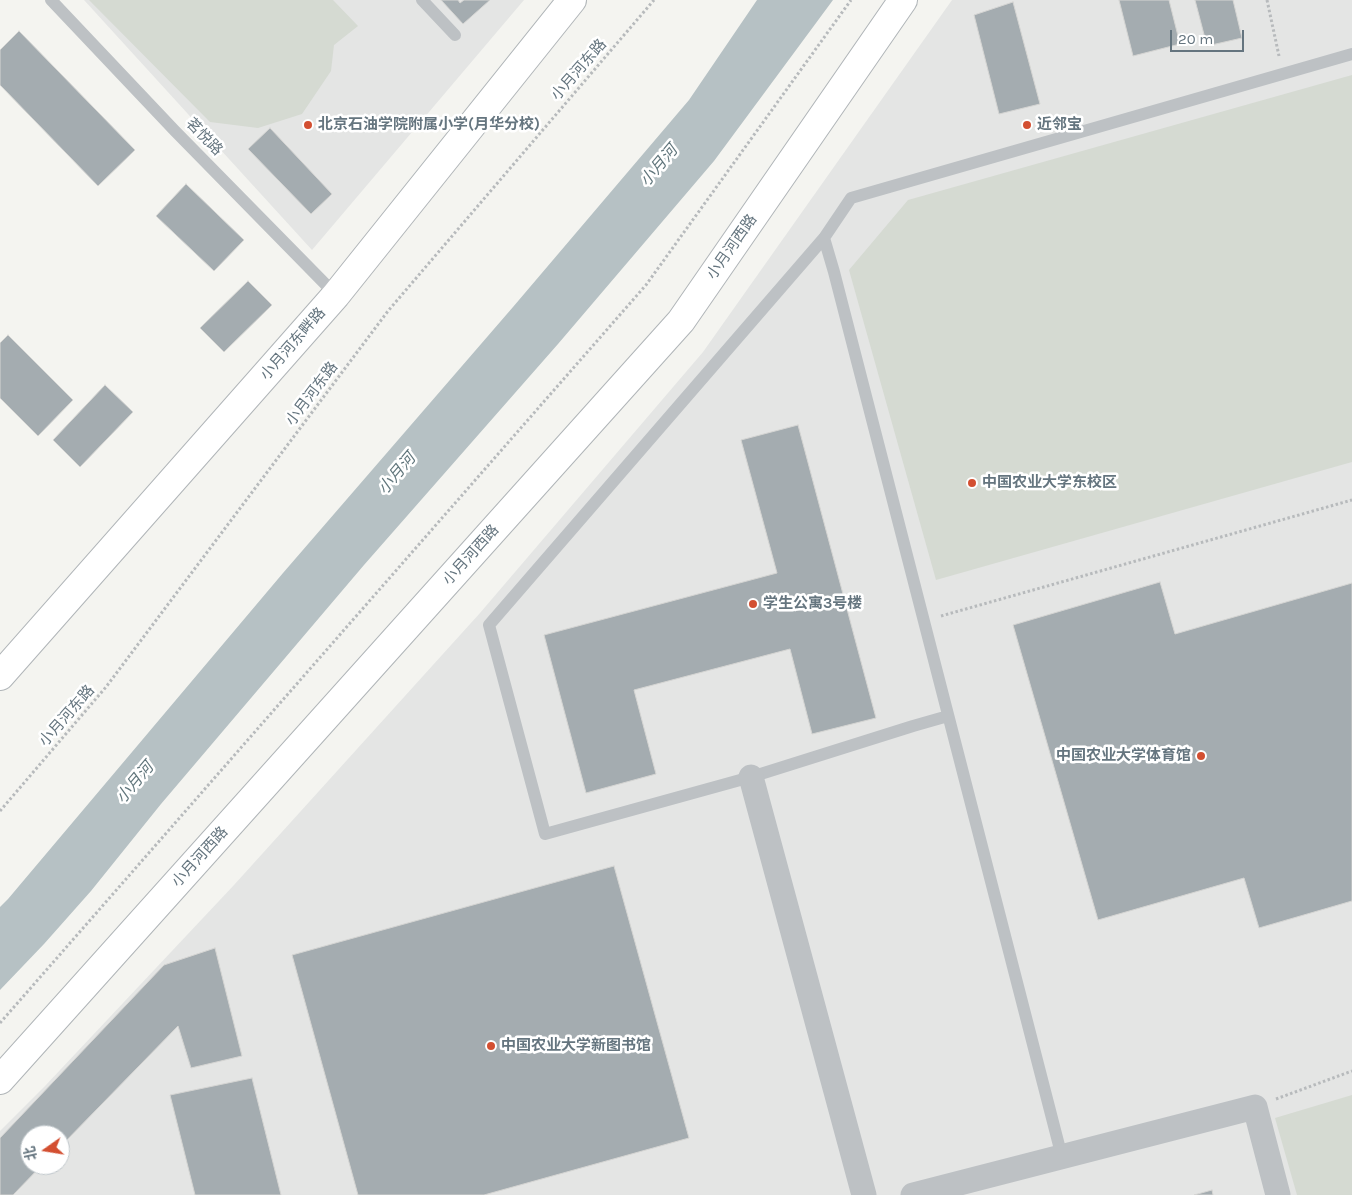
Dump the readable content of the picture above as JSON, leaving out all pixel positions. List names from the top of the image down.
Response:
{
  "streets": {
    "street": ["小月河西路", "小月河东畔路"],
    "lane": ["茗悦路"],
    "path": ["小月河东路"]
  },
  "crossings": [
    ["茗悦路", "小月河东畔路"]
  ],
  "water": ["小月河"],
  "places": [
    "北京石油学院附属小学(月华分校)",
    "近邻宝",
    "中国农业大学东校区",
    "学生公寓3号楼",
    "中国农业大学体育馆",
    "中国农业大学新图书馆"
  ],
  "scale_bar": "20 m",
  "north": "left"
}
